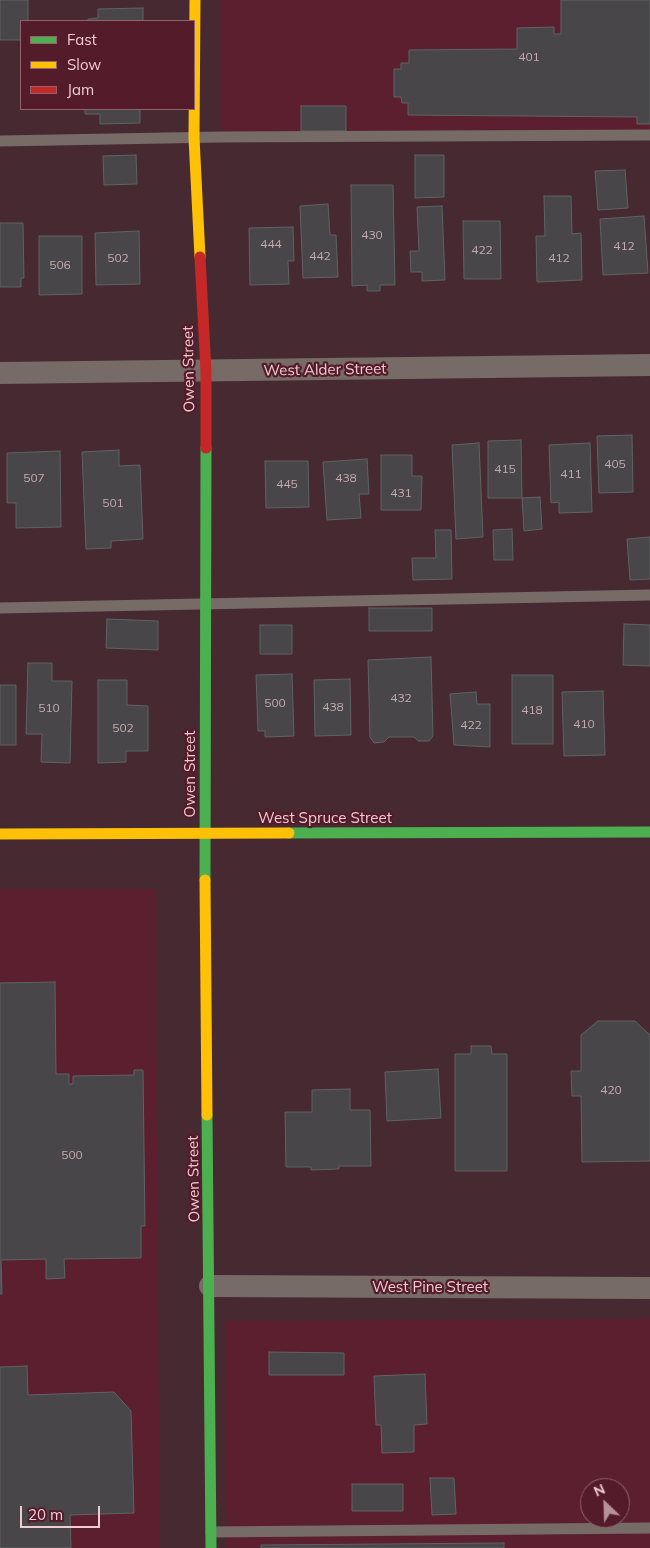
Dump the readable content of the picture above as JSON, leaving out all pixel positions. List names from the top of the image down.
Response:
{
  "streets": {
    "street": [
      "Owen Street",
      "West Alder Street",
      "West Spruce Street",
      "West Pine Street"
    ]
  },
  "crossings": [
    ["Owen Street", "West Alder Street"],
    ["Owen Street", "West Spruce Street"],
    ["Owen Street", "West Pine Street"]
  ],
  "house_numbers": [
    "401",
    "430",
    "444",
    "412",
    "422",
    "442",
    "502",
    "412",
    "506",
    "405",
    "415",
    "411",
    "507",
    "438",
    "445",
    "431",
    "501",
    "432",
    "500",
    "438",
    "510",
    "418",
    "410",
    "422",
    "502",
    "420",
    "500"
  ],
  "legend": ["Fast", "Slow", "Jam"],
  "scale_bar": "20 m",
  "north": "top left"
}
